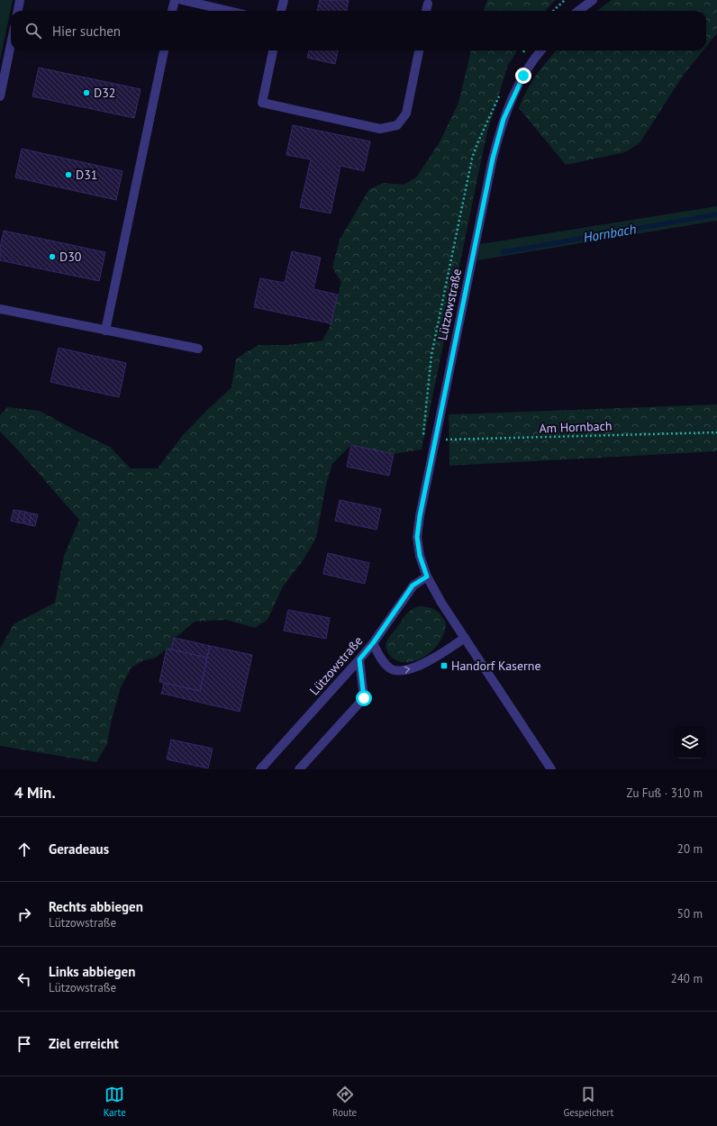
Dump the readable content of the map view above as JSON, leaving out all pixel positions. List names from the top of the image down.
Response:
{
  "streets": {
    "street": ["Lützowstraße"],
    "path": ["Am Hornbach"]
  },
  "crossings": [
    ["Lützowstraße", "Am Hornbach"]
  ],
  "water": ["Hornbach"],
  "places": {
    "other": ["D32", "D31", "D30"],
    "transit": ["Handorf Kaserne"]
  },
  "page": {
    "search": "Hier suchen",
    "heading": ["4 Min.", "Zu Fuß · 310 m"],
    "list": [
      ["Geradeaus", "20 m"],
      ["Rechts abbiegen", "Lützowstraße", "50 m"],
      ["Links abbiegen", "Lützowstraße", "240 m"],
      "Ziel erreicht"
    ],
    "nav": ["Karte", "Route", "Gespeichert"]
  }
}
